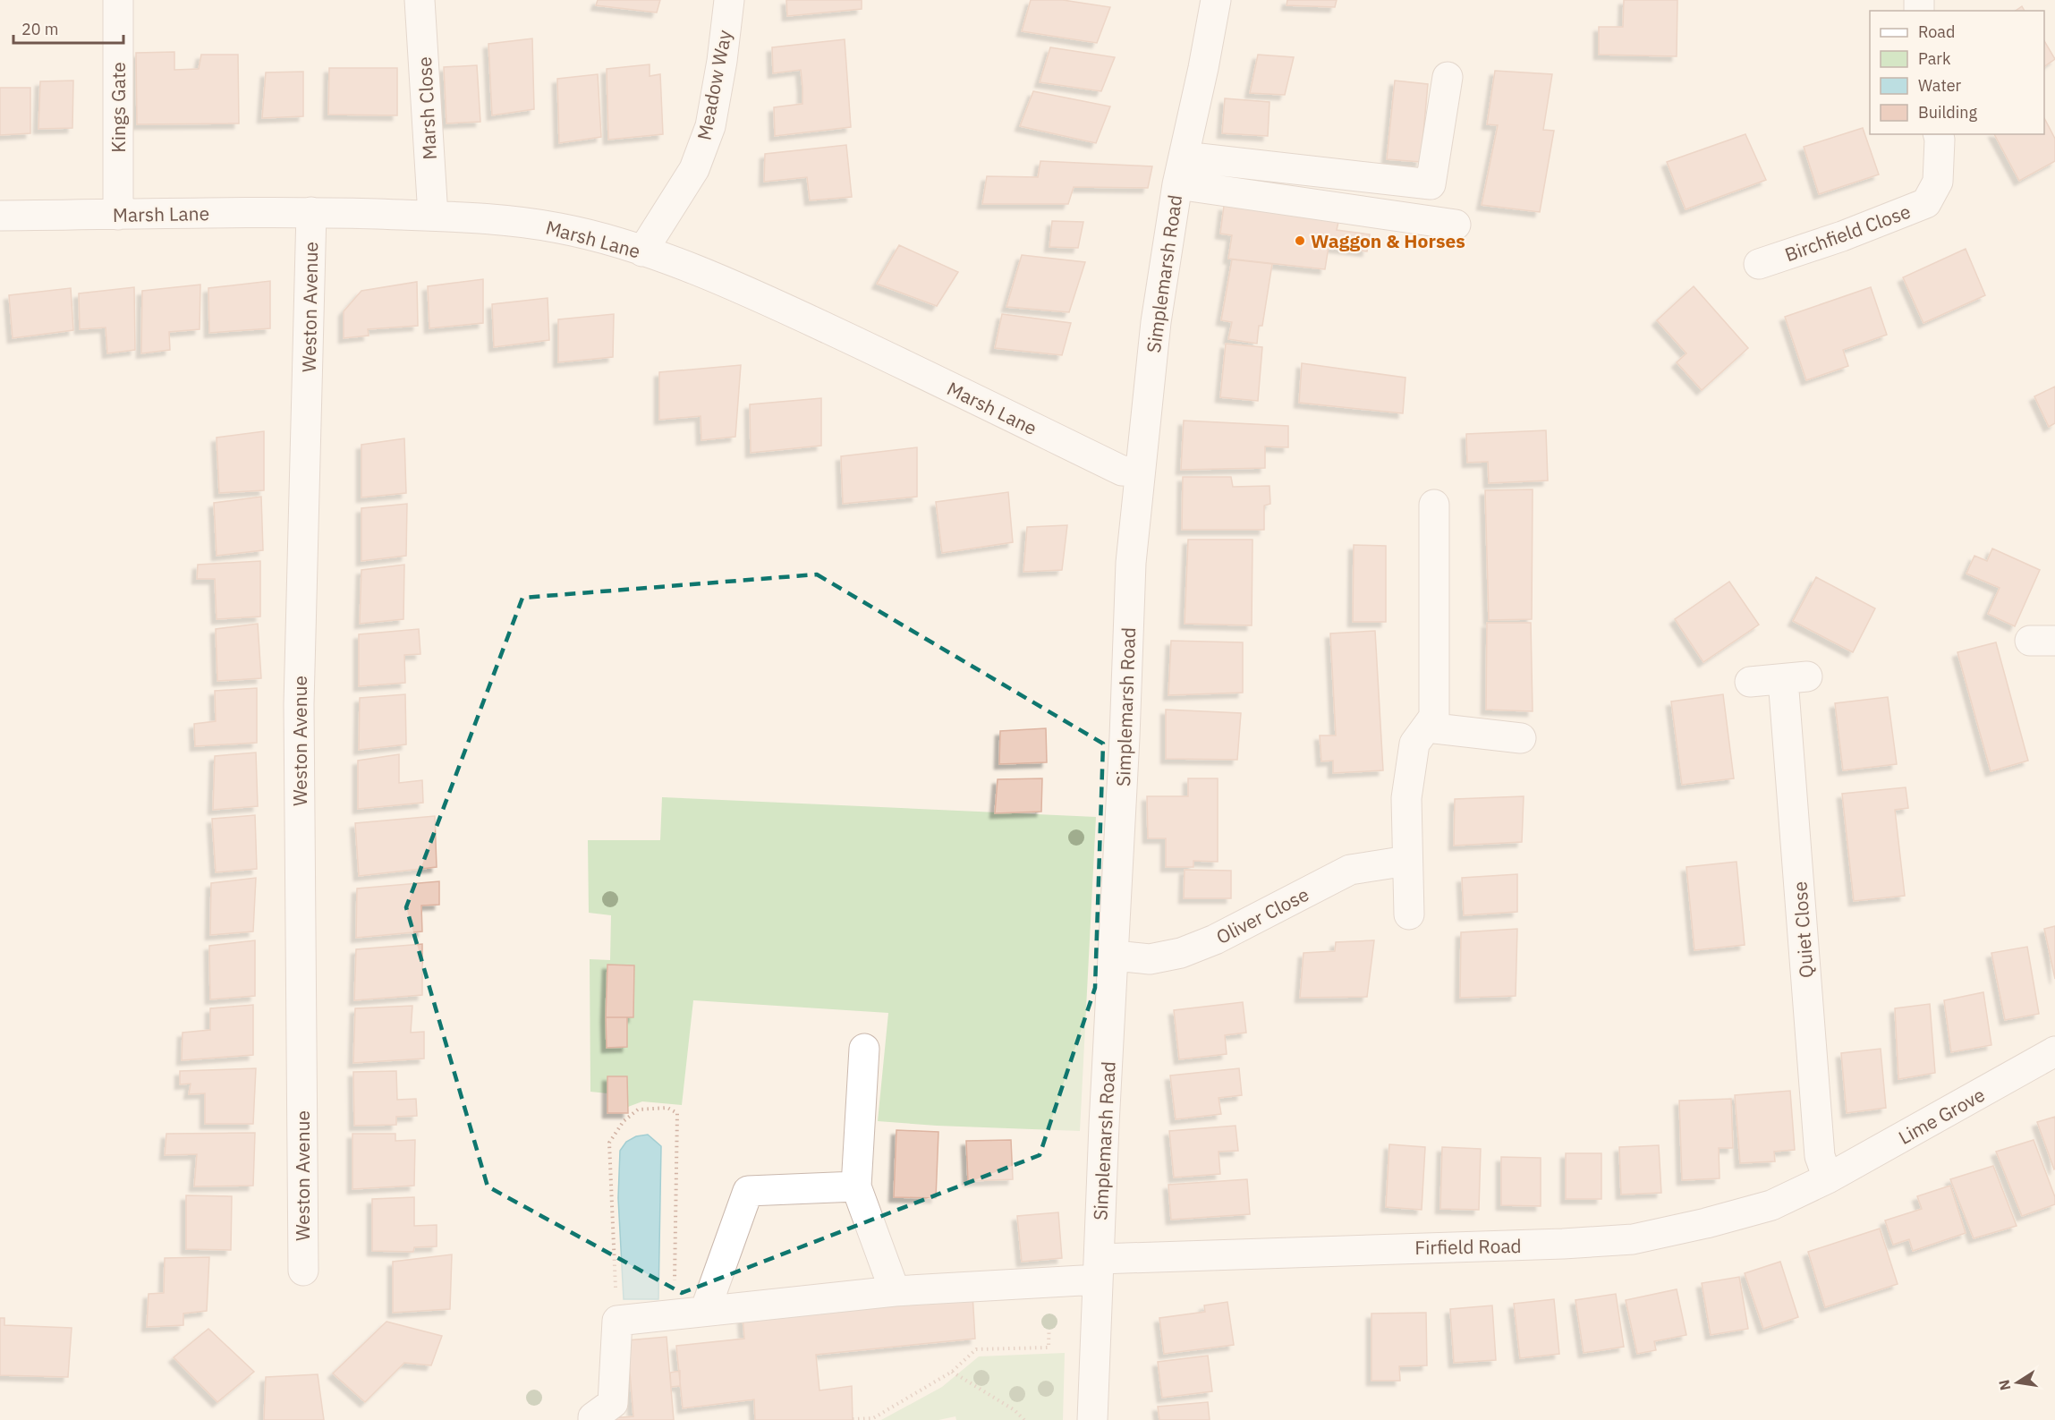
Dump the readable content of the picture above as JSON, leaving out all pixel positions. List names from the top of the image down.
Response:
{
  "streets": {
    "street": [
      "Meadow Way",
      "Kings Gate",
      "Marsh Close",
      "Marsh Lane",
      "Birchfield Close",
      "Simplemarsh Road",
      "Weston Avenue",
      "Oliver Close",
      "Quiet Close",
      "Lime Grove",
      "Firfield Road"
    ]
  },
  "crossings": [
    ["Meadow Way", "Marsh Lane"],
    ["Kings Gate", "Marsh Lane"],
    ["Marsh Close", "Marsh Lane"],
    ["Marsh Lane", "Simplemarsh Road"],
    ["Marsh Lane", "Weston Avenue"],
    ["Simplemarsh Road", "Oliver Close"],
    ["Simplemarsh Road", "Firfield Road"],
    ["Quiet Close", "Lime Grove"],
    ["Quiet Close", "Firfield Road"],
    ["Lime Grove", "Firfield Road"]
  ],
  "places": ["Waggon & Horses"],
  "legend": [
    "Road",
    "Park",
    "Water",
    "Building"
  ],
  "scale_bar": "20 m",
  "north": "left"
}
